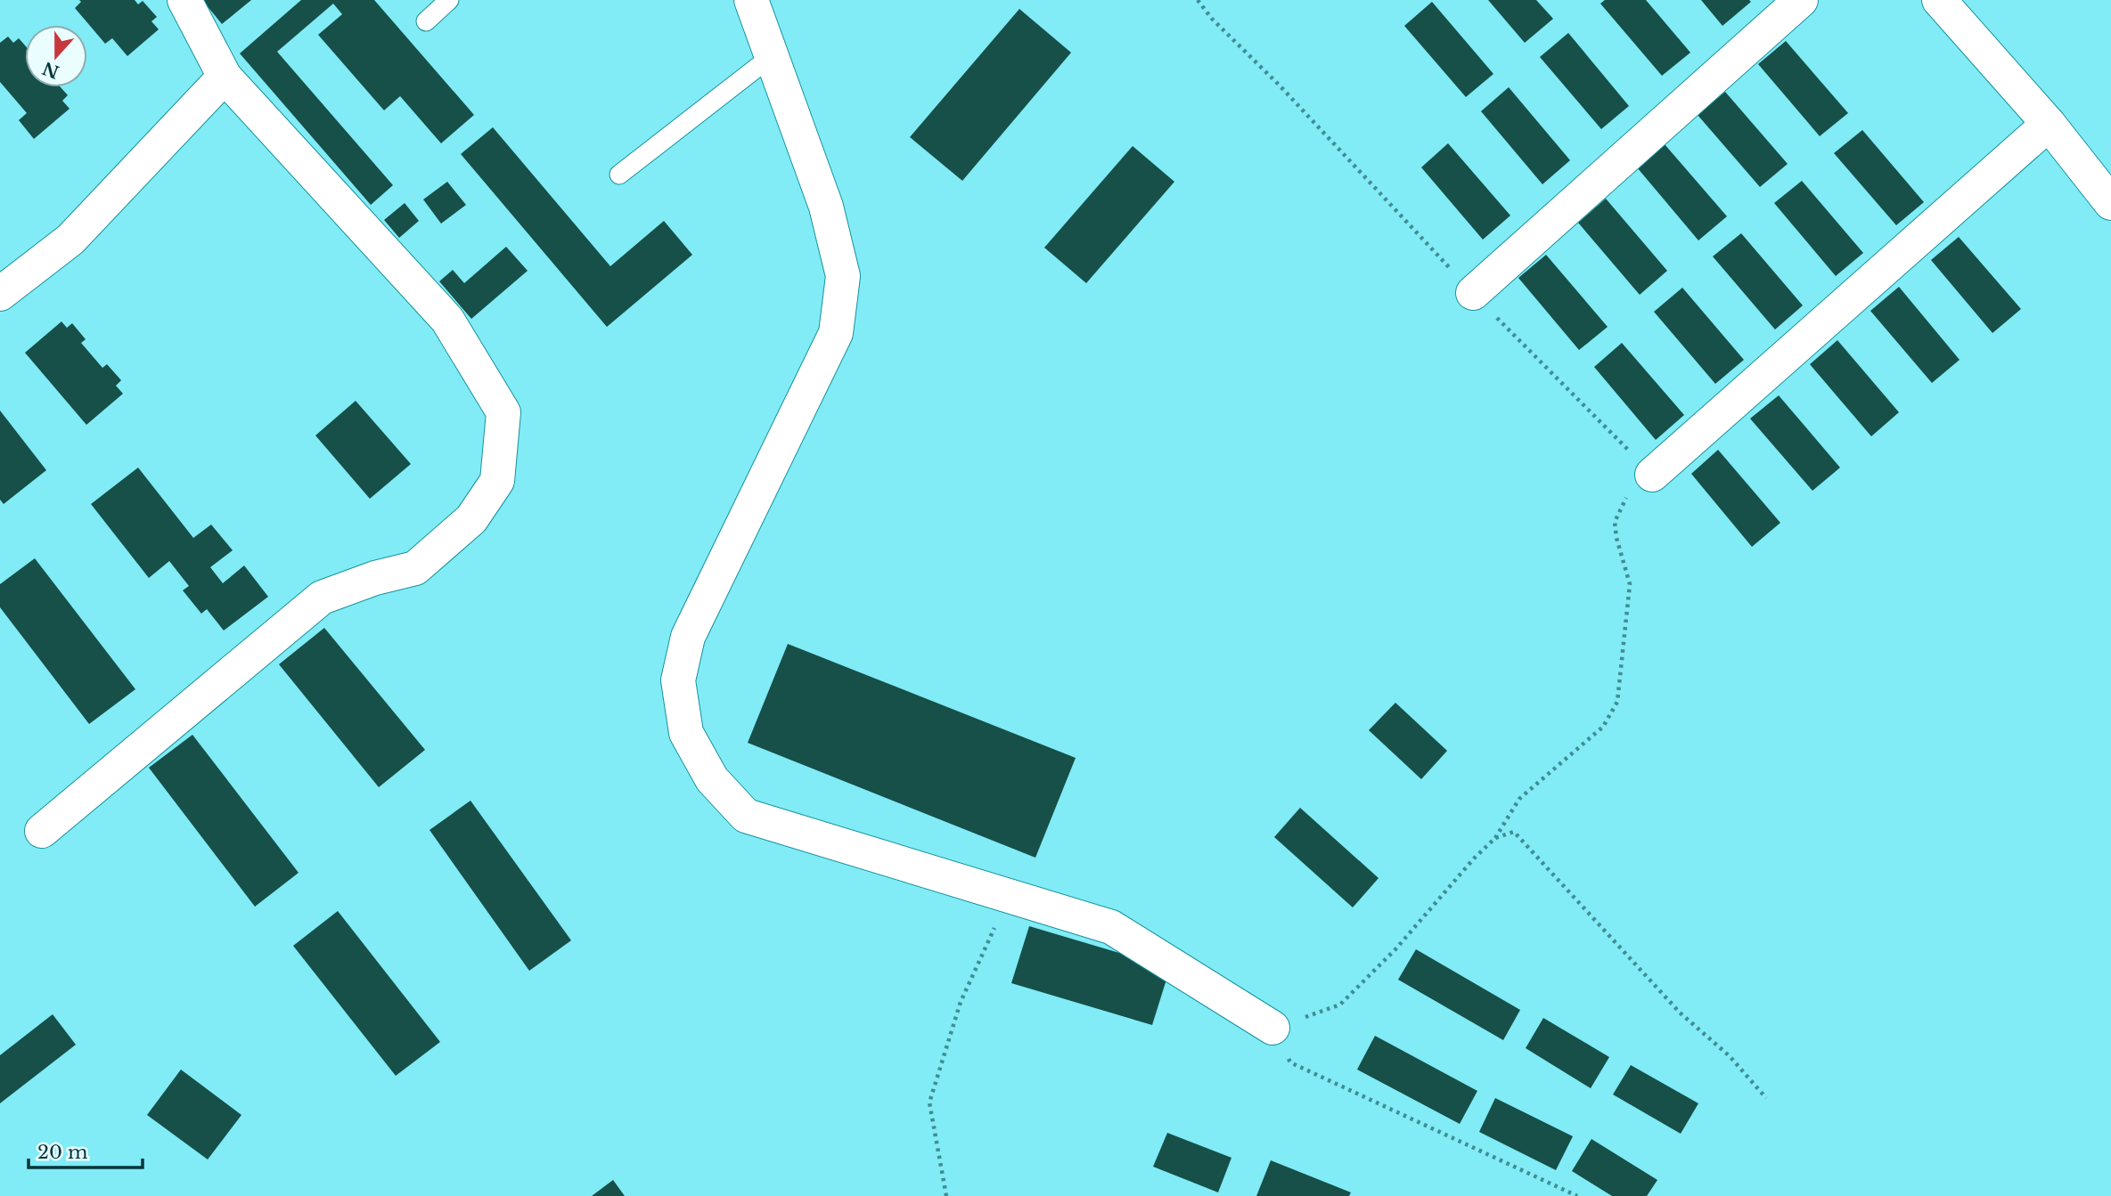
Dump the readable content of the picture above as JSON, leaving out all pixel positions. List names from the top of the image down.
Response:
{
  "scale_bar": "20 m",
  "north": "bottom"
}
